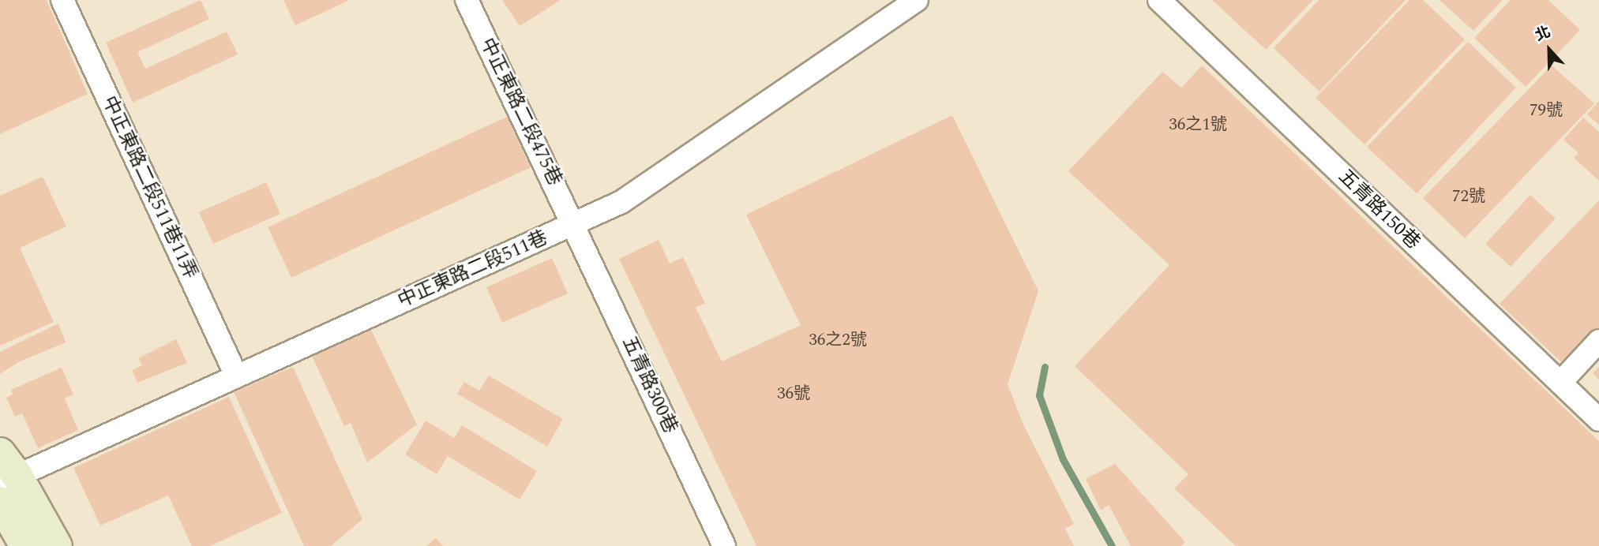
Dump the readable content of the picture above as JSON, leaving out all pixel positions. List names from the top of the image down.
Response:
{
  "streets": {
    "street": [
      "中正東路二段475巷",
      "中正東路二段511巷11弄",
      "五青路150巷",
      "中正東路二段511巷",
      "五青路300巷"
    ]
  },
  "crossings": [
    ["中正東路二段475巷", "中正東路二段511巷"],
    ["中正東路二段475巷", "五青路300巷"],
    ["中正東路二段511巷11弄", "中正東路二段511巷"],
    ["中正東路二段511巷", "五青路300巷"]
  ],
  "house_numbers": [
    "79號",
    "36之1號",
    "72號",
    "36之2號",
    "36號"
  ],
  "north": "top"
}
